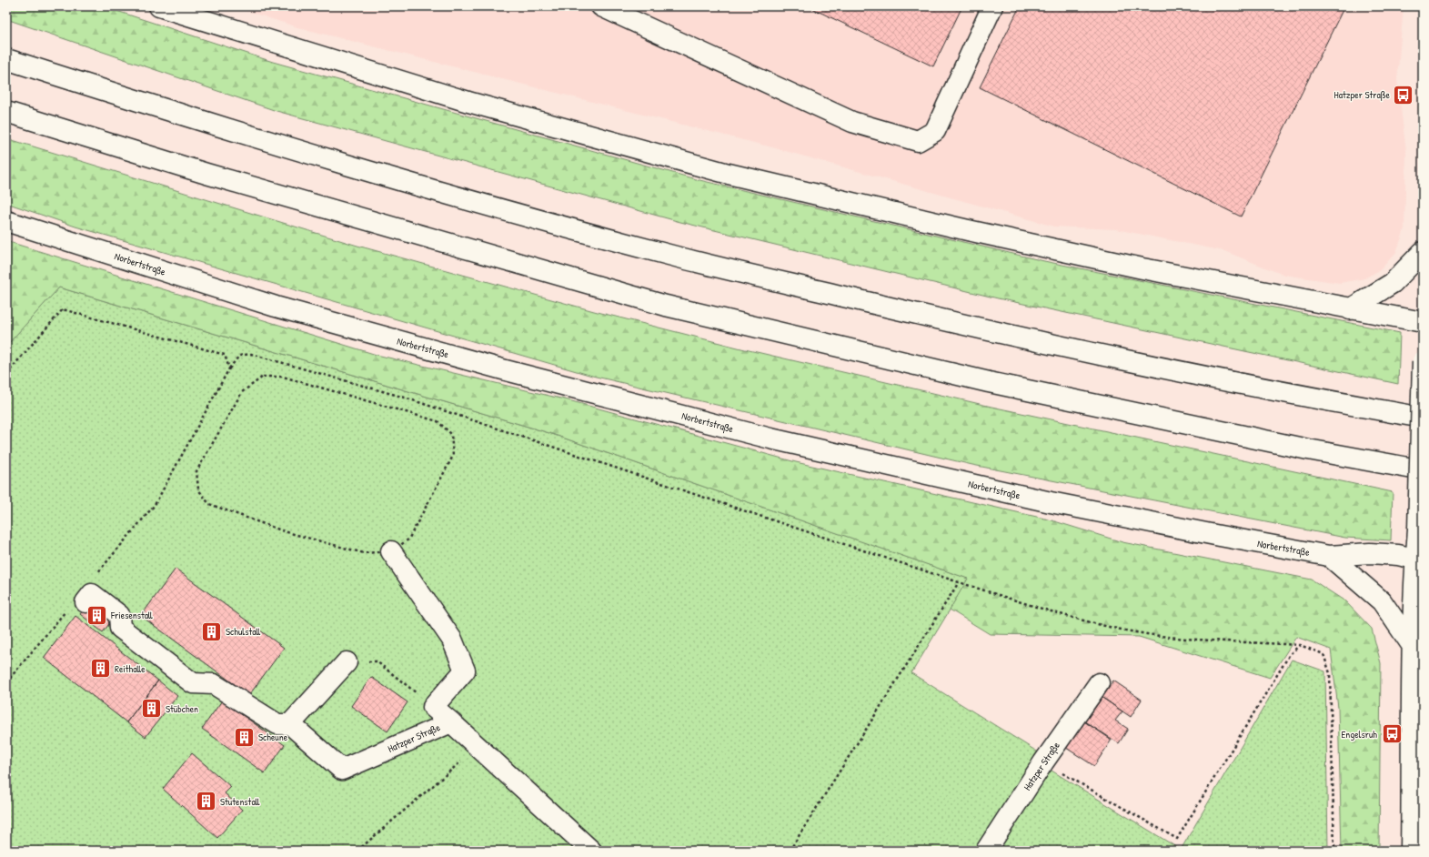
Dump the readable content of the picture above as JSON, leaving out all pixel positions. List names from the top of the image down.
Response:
{
  "streets": {
    "main road": ["Norbertstraße", "Hatzper Straße"]
  },
  "places": {
    "bus stop": ["Hatzper Straße", "Engelsruh"],
    "building": [
      "Friesenstall",
      "Schulstall",
      "Reithalle",
      "Stübchen",
      "Scheune",
      "Stutenstall"
    ]
  }
}
